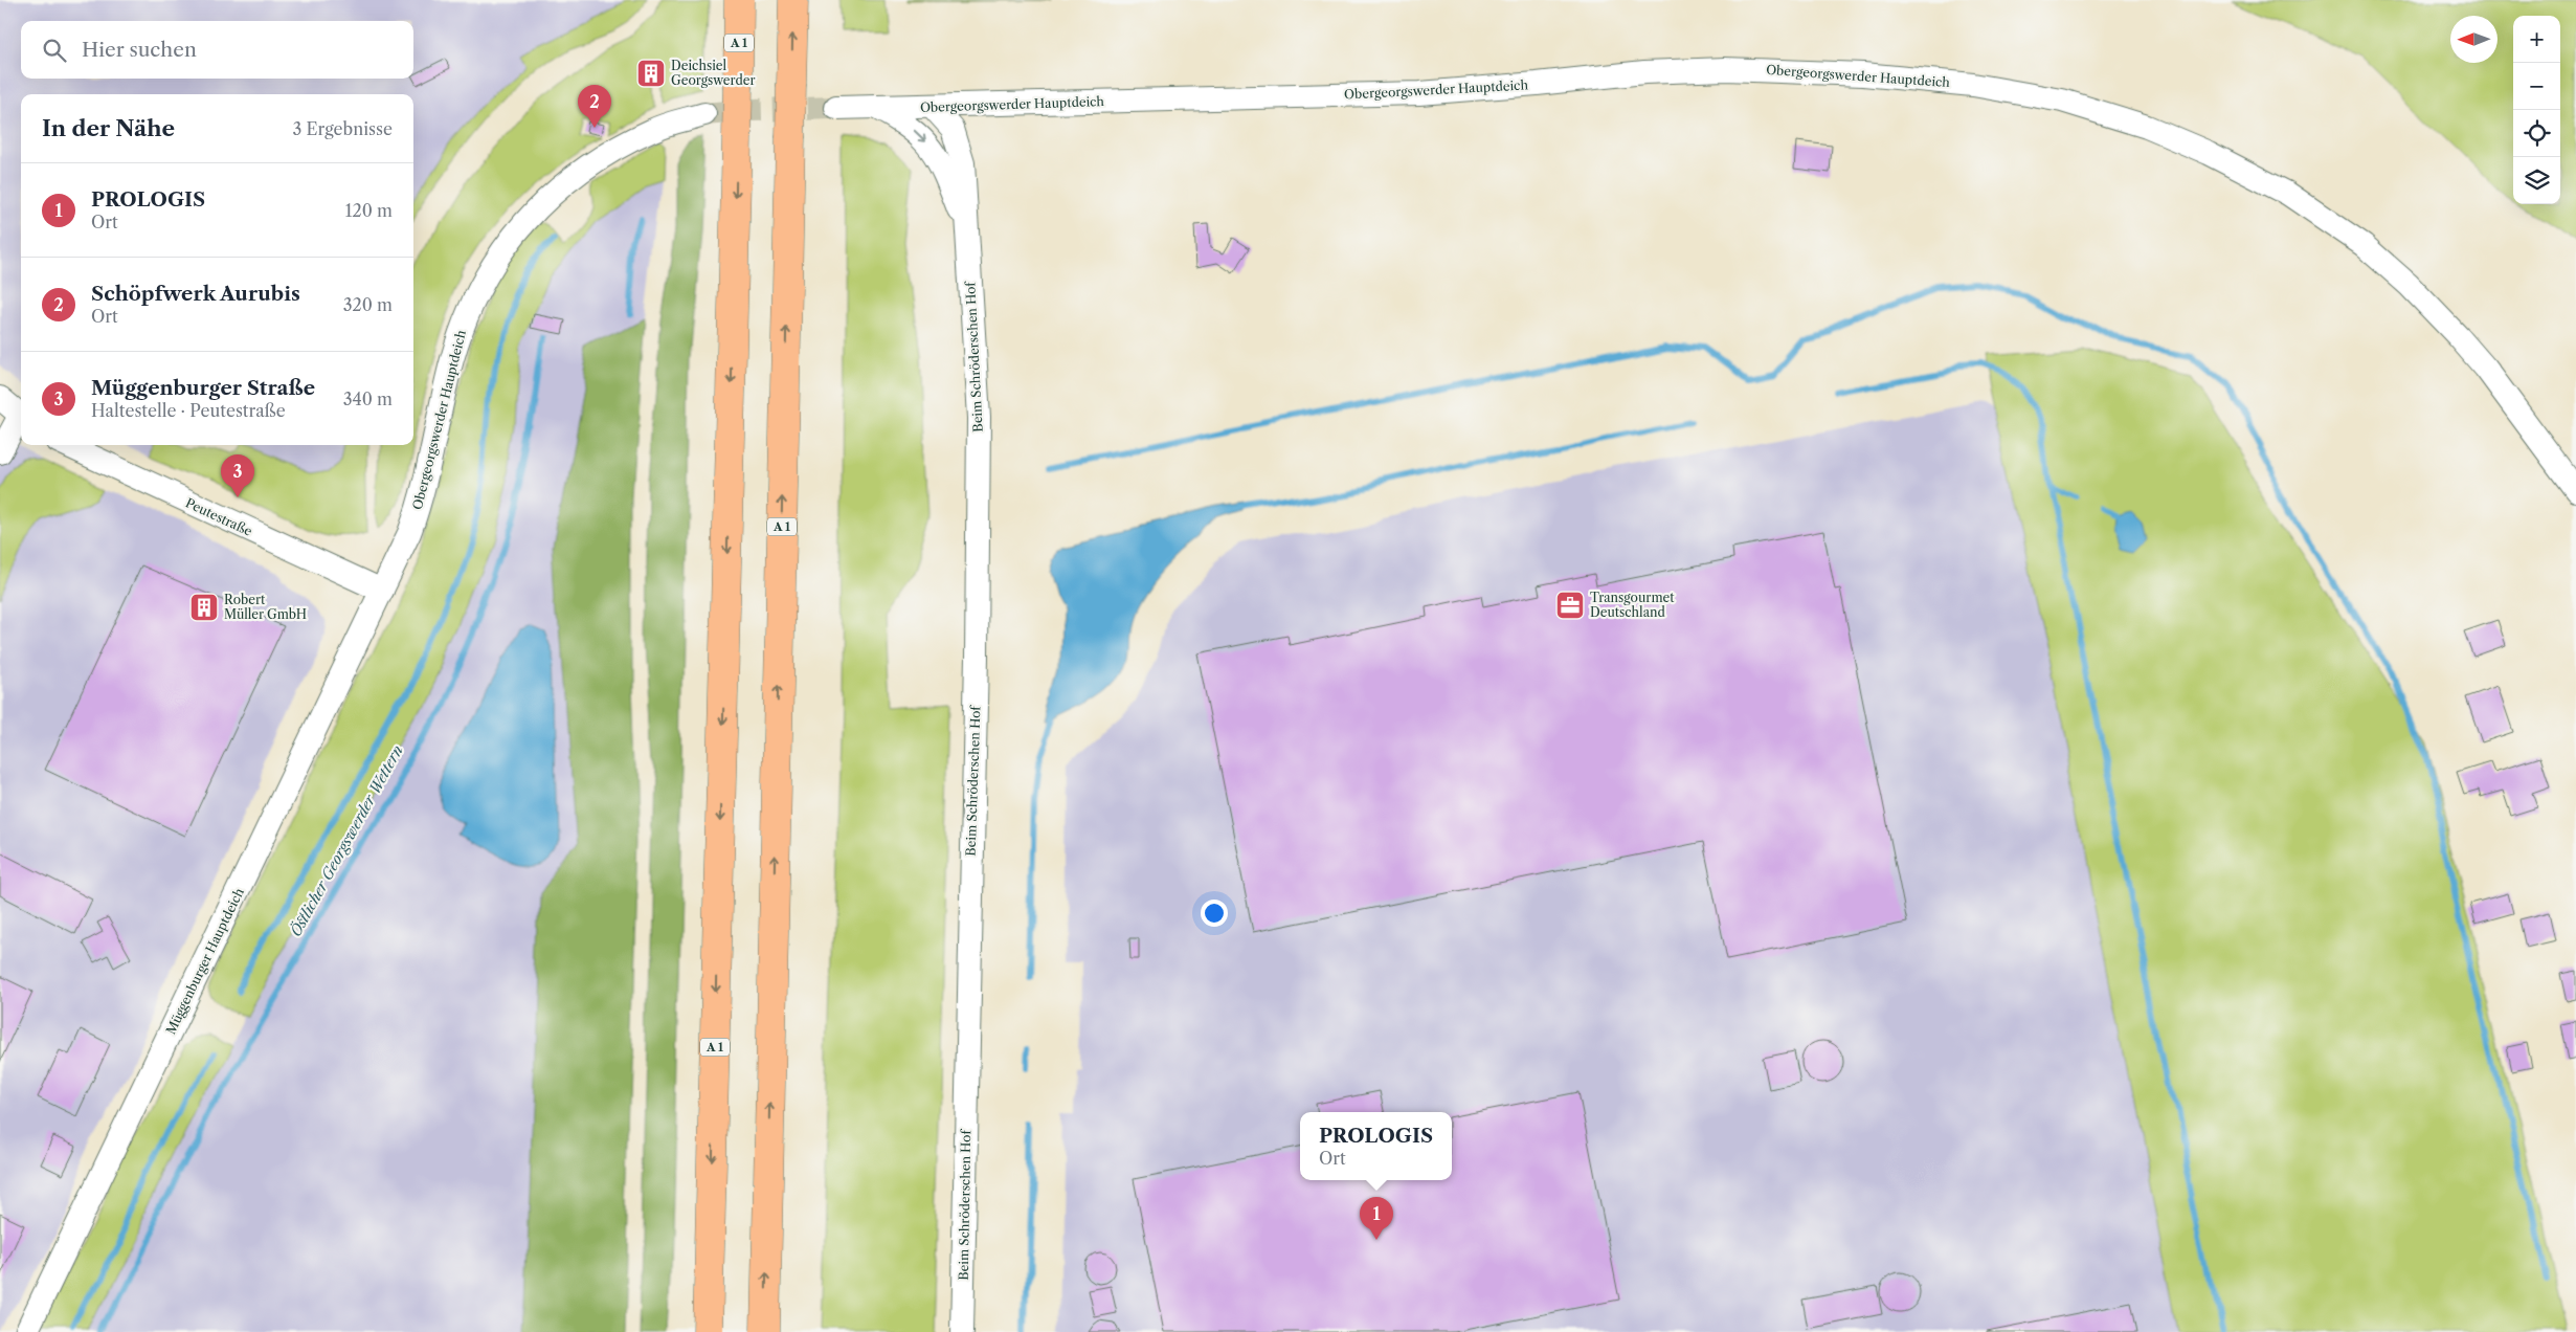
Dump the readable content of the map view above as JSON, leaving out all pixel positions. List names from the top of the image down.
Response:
{
  "streets": {
    "highway": ["A 1"],
    "street": [
      "Obergeorgswerder Hauptdeich",
      "Beim Schröderschen Hof",
      "Peutestraße",
      "Müggenburger Hauptdeich"
    ]
  },
  "crossings": [
    ["Obergeorgswerder Hauptdeich", "Beim Schröderschen Hof"],
    ["Obergeorgswerder Hauptdeich", "Peutestraße"],
    ["Obergeorgswerder Hauptdeich", "Müggenburger Hauptdeich"],
    ["Peutestraße", "Müggenburger Hauptdeich"]
  ],
  "water": ["Östlicher Georgswerder Wettern"],
  "places": {
    "building": ["Deichsiel Georgswerder", "Robert Müller GmbH"],
    "office": ["Transgourmet Deutschland"]
  },
  "north": "left",
  "page": {
    "map_buttons": ["+", "−"],
    "search": "Hier suchen",
    "pins": ["2", "3", "1"],
    "heading": ["In der Nähe", "3 Ergebnisse"],
    "list": [
      {
        "mark": "1",
        "name": "PROLOGIS",
        "note": "Ort",
        "value": "120 m"
      },
      {
        "mark": "2",
        "name": "Schöpfwerk Aurubis",
        "note": "Ort",
        "value": "320 m"
      },
      {
        "mark": "3",
        "name": "Müggenburger Straße",
        "note": "Haltestelle · Peutestraße",
        "value": "340 m"
      }
    ],
    "popup": ["PROLOGIS", "Ort"]
  }
}
